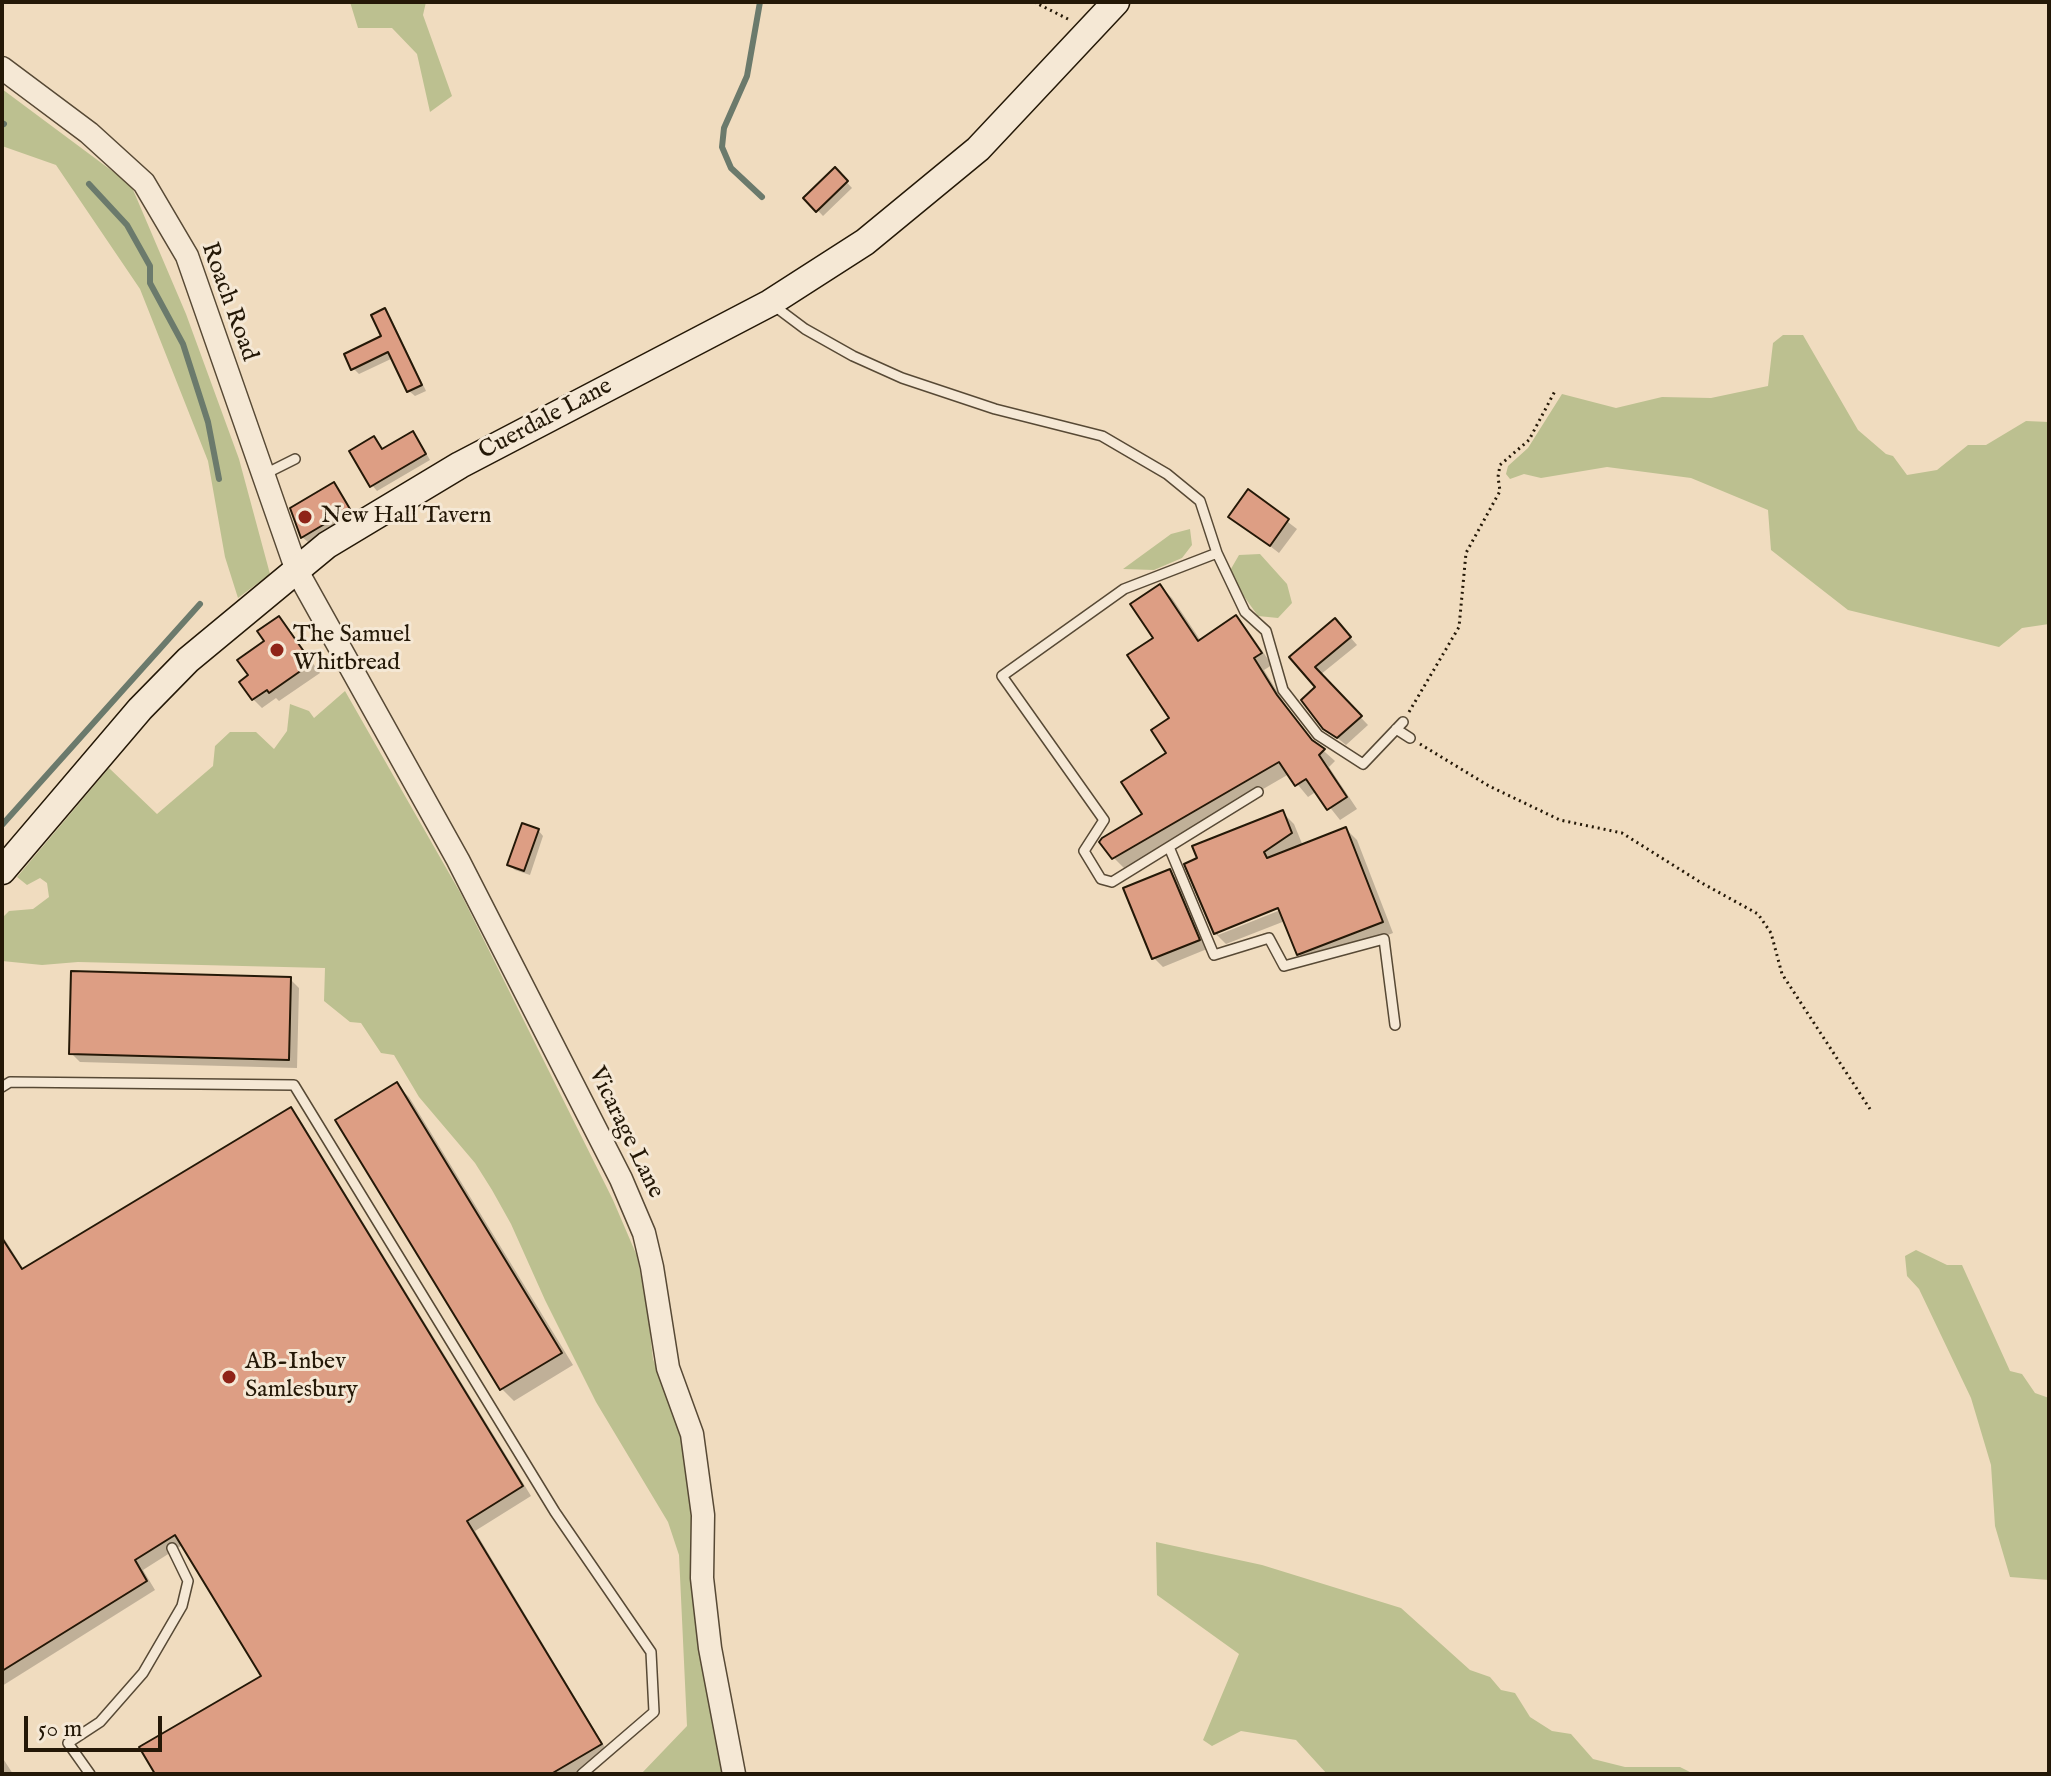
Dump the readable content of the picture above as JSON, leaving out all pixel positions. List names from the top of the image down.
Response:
{
  "streets": {
    "main road": ["Cuerdale Lane"],
    "street": ["Roach Road", "Vicarage Lane"]
  },
  "crossings": [
    ["Roach Road", "Cuerdale Lane"],
    ["Roach Road", "Vicarage Lane"],
    ["Cuerdale Lane", "Vicarage Lane"]
  ],
  "places": ["New Hall Tavern", "The Samuel Whitbread", "AB-Inbev Samlesbury"],
  "scale_bar": "50 m"
}
